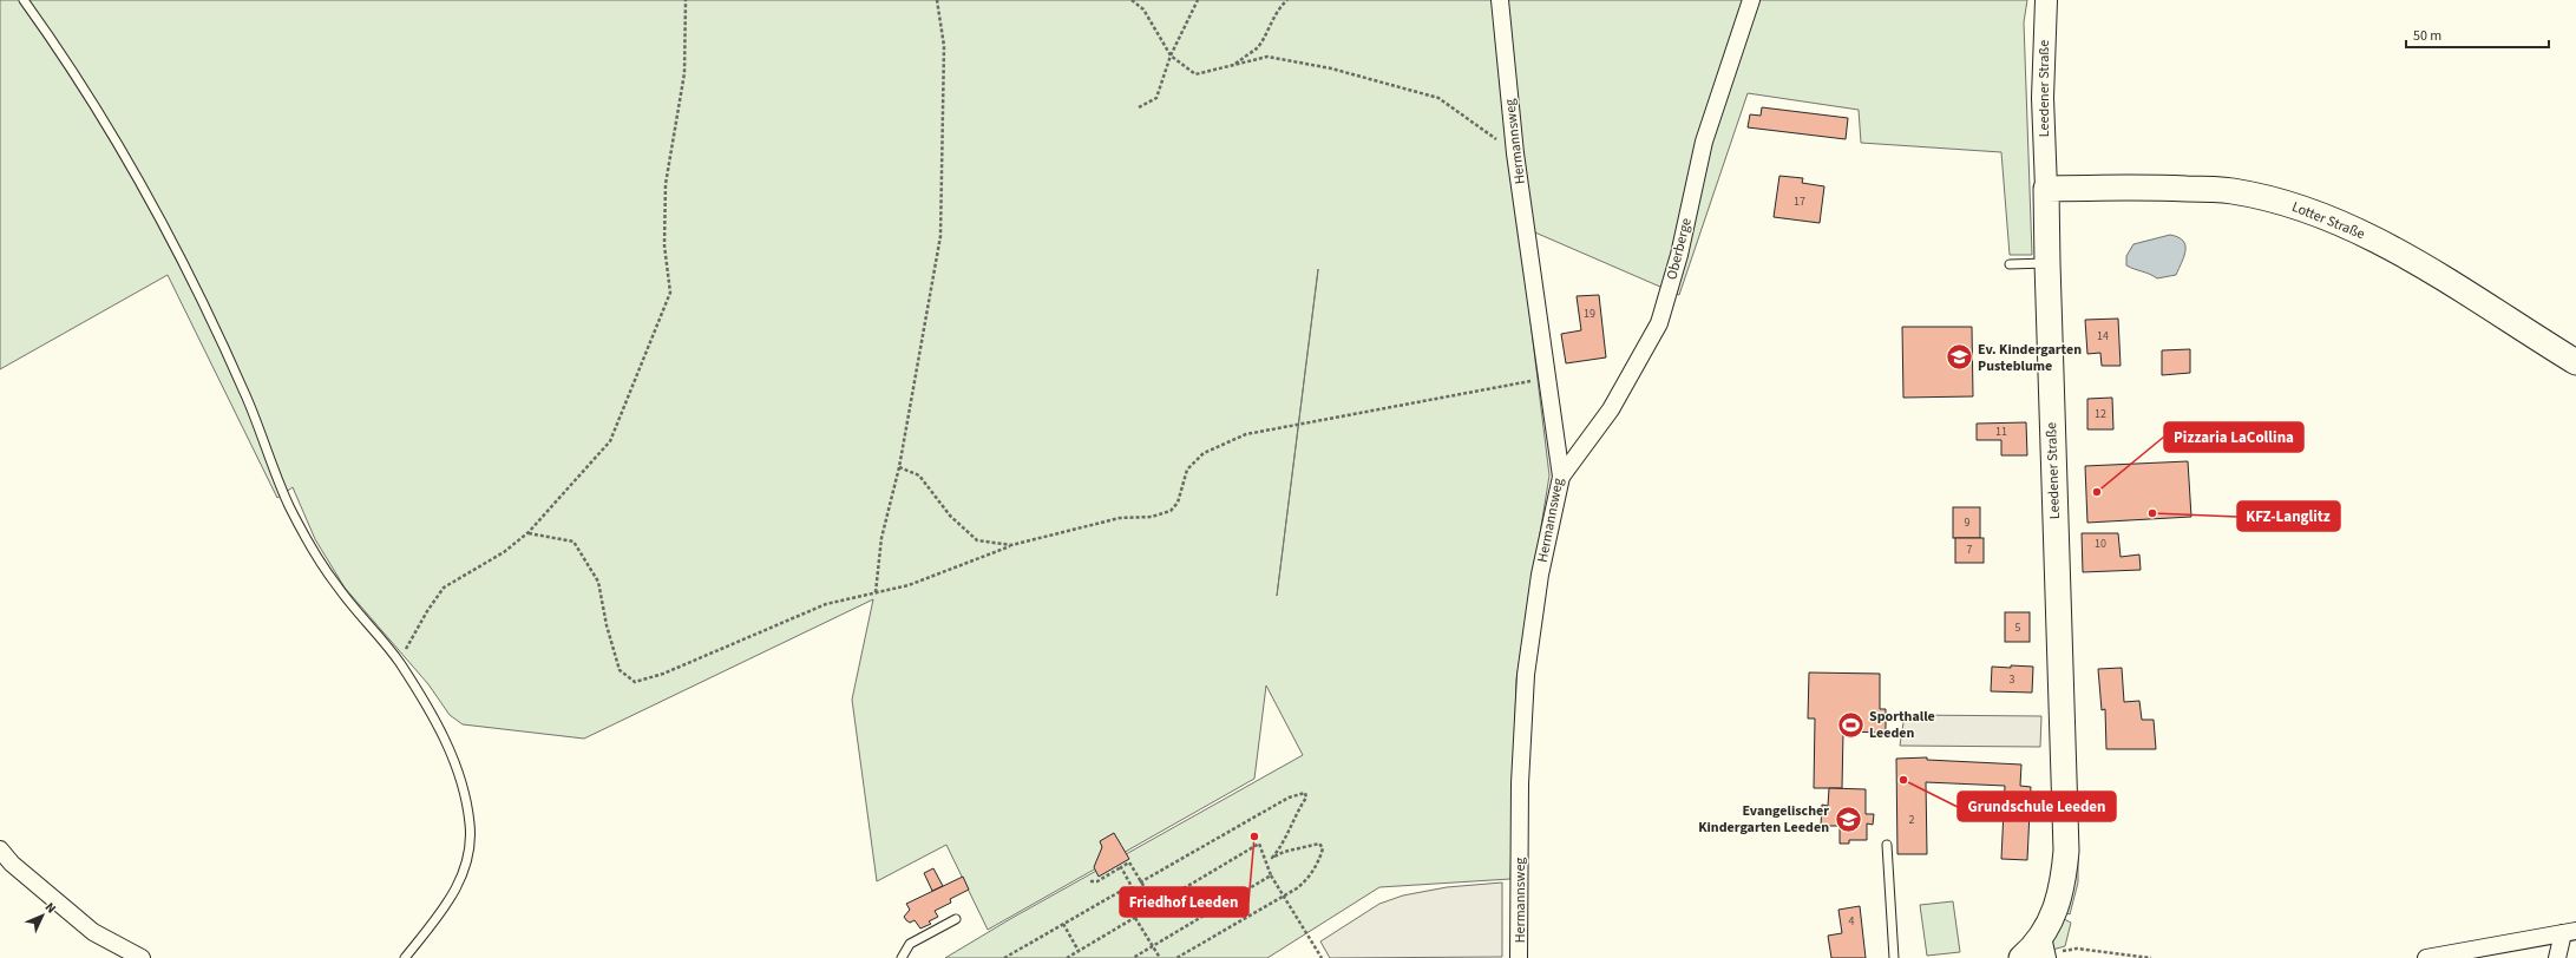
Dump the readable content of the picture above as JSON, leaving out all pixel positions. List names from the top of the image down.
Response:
{
  "streets": {
    "main road": ["Leedener Straße", "Lotter Straße"],
    "street": ["Hermannsweg", "Oberberge"]
  },
  "crossings": [
    ["Leedener Straße", "Lotter Straße"],
    ["Hermannsweg", "Oberberge"]
  ],
  "places": {
    "school or university": ["Ev. Kindergarten Pusteblume", "Evangelischer Kindergarten Leeden"],
    "other": [
      "Pizzaria LaCollina",
      "KFZ-Langlitz",
      "Grundschule Leeden",
      "Friedhof Leeden"
    ],
    "sports": ["Sporthalle Leeden"]
  },
  "house_numbers": [
    "17",
    "19",
    "14",
    "12",
    "11",
    "9",
    "10",
    "7",
    "5",
    "3",
    "2",
    "4"
  ],
  "scale_bar": "50 m",
  "north": "top right"
}
